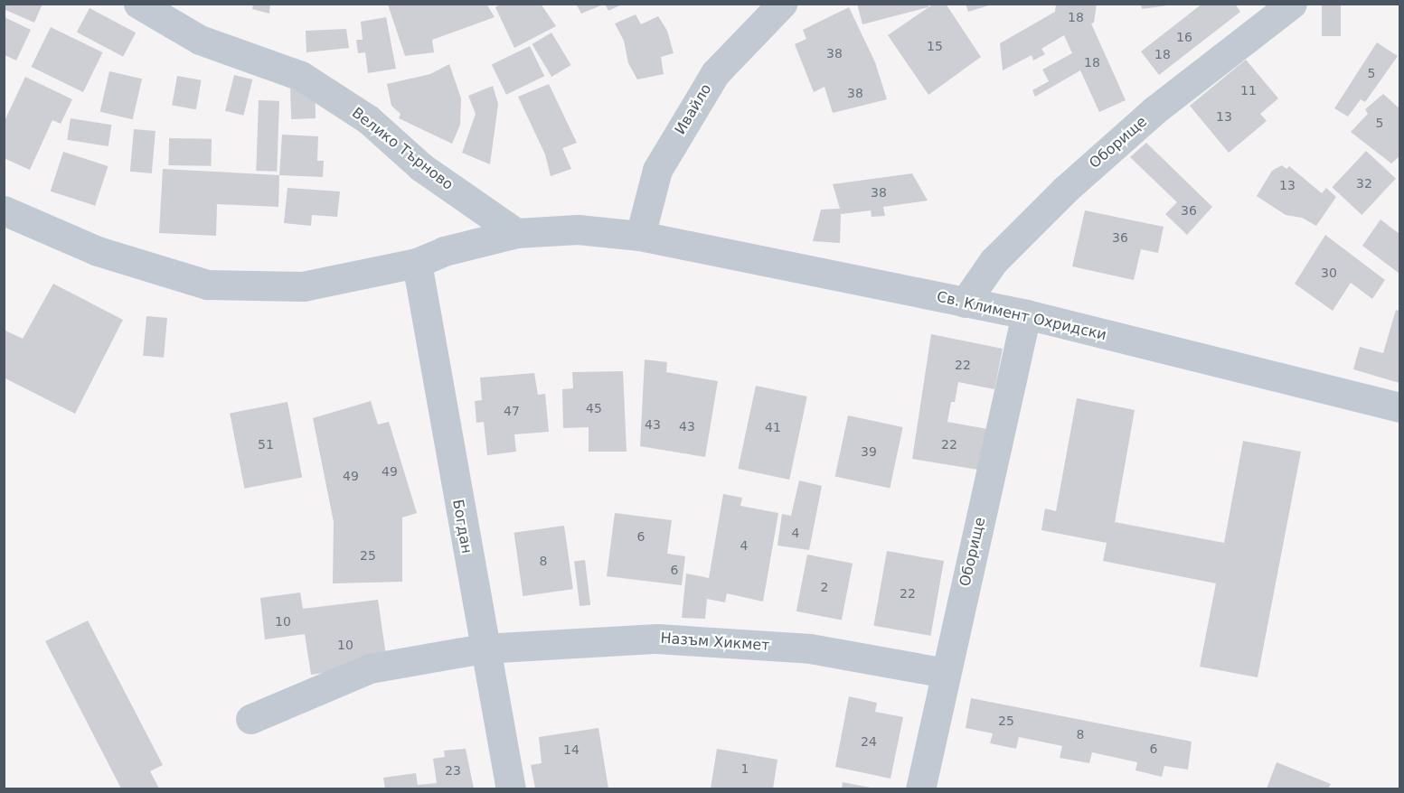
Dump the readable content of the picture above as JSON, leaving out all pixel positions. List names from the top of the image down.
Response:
{
  "streets": {
    "street": [
      "Ивайло",
      "Оборище",
      "Велико Търново",
      "Св. Климент Охридски",
      "Богдан",
      "Назъм Хикмет"
    ]
  },
  "crossings": [
    ["Ивайло", "Св. Климент Охридски"],
    ["Оборище", "Св. Климент Охридски"],
    ["Оборище", "Назъм Хикмет"],
    ["Велико Търново", "Св. Климент Охридски"],
    ["Св. Климент Охридски", "Богдан"],
    ["Богдан", "Назъм Хикмет"]
  ],
  "house_numbers": [
    "18",
    "16",
    "15",
    "38",
    "18",
    "18",
    "5",
    "11",
    "38",
    "13",
    "5",
    "32",
    "13",
    "38",
    "36",
    "36",
    "30",
    "22",
    "45",
    "47",
    "43",
    "43",
    "41",
    "51",
    "22",
    "39",
    "49",
    "49",
    "4",
    "6",
    "4",
    "25",
    "8",
    "6",
    "2",
    "22",
    "10",
    "10",
    "25",
    "8",
    "24",
    "6",
    "14",
    "1",
    "23"
  ]
}
